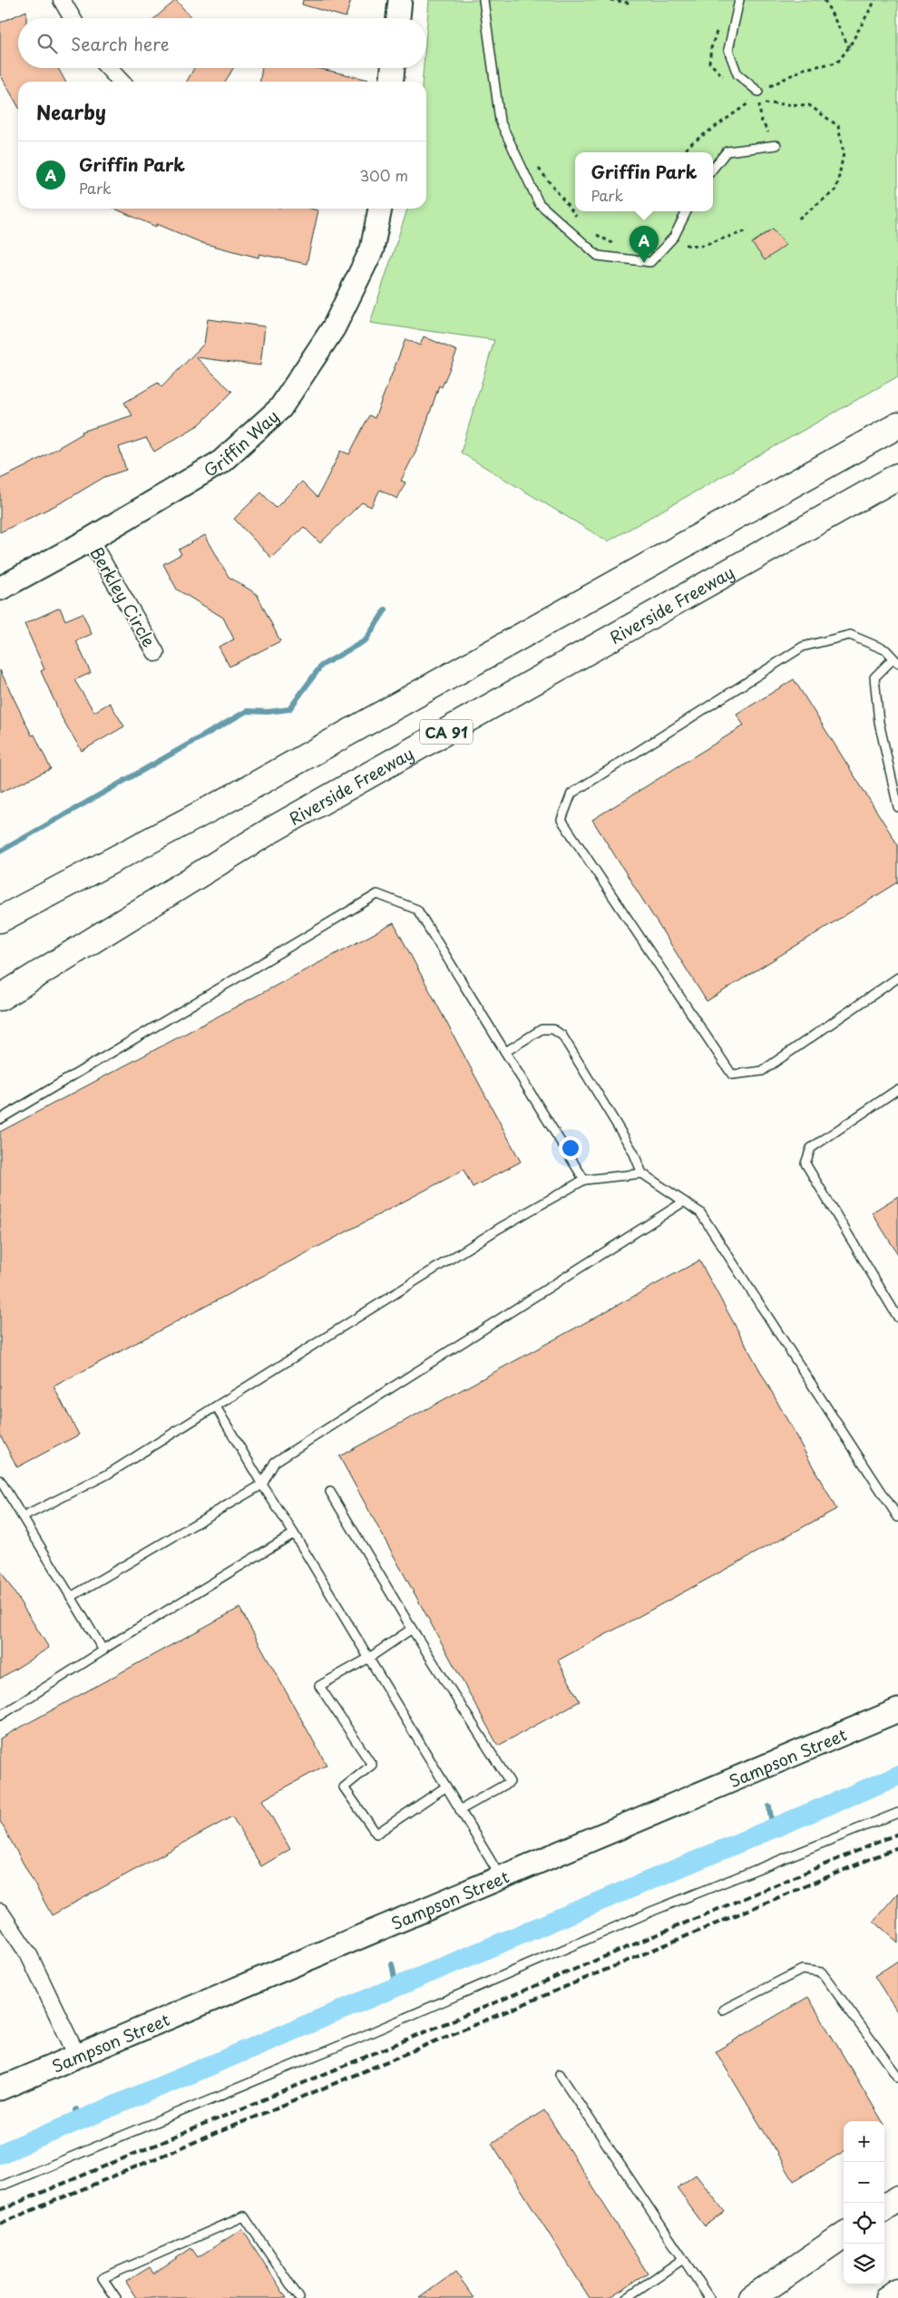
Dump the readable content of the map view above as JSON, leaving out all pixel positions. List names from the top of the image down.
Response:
{
  "streets": {
    "main road": ["Riverside Freeway", "CA 91"],
    "street": ["Griffin Way", "Berkley Circle", "Sampson Street"]
  },
  "crossings": [
    ["Griffin Way", "Berkley Circle"]
  ],
  "page": {
    "search": "Search here",
    "heading": "Nearby",
    "list": [
      {
        "mark": "A",
        "name": "Griffin Park",
        "note": "Park",
        "value": "300 m"
      }
    ],
    "popup": ["Griffin Park", "Park"],
    "pins": "A",
    "map_buttons": ["+", "−"]
  }
}
